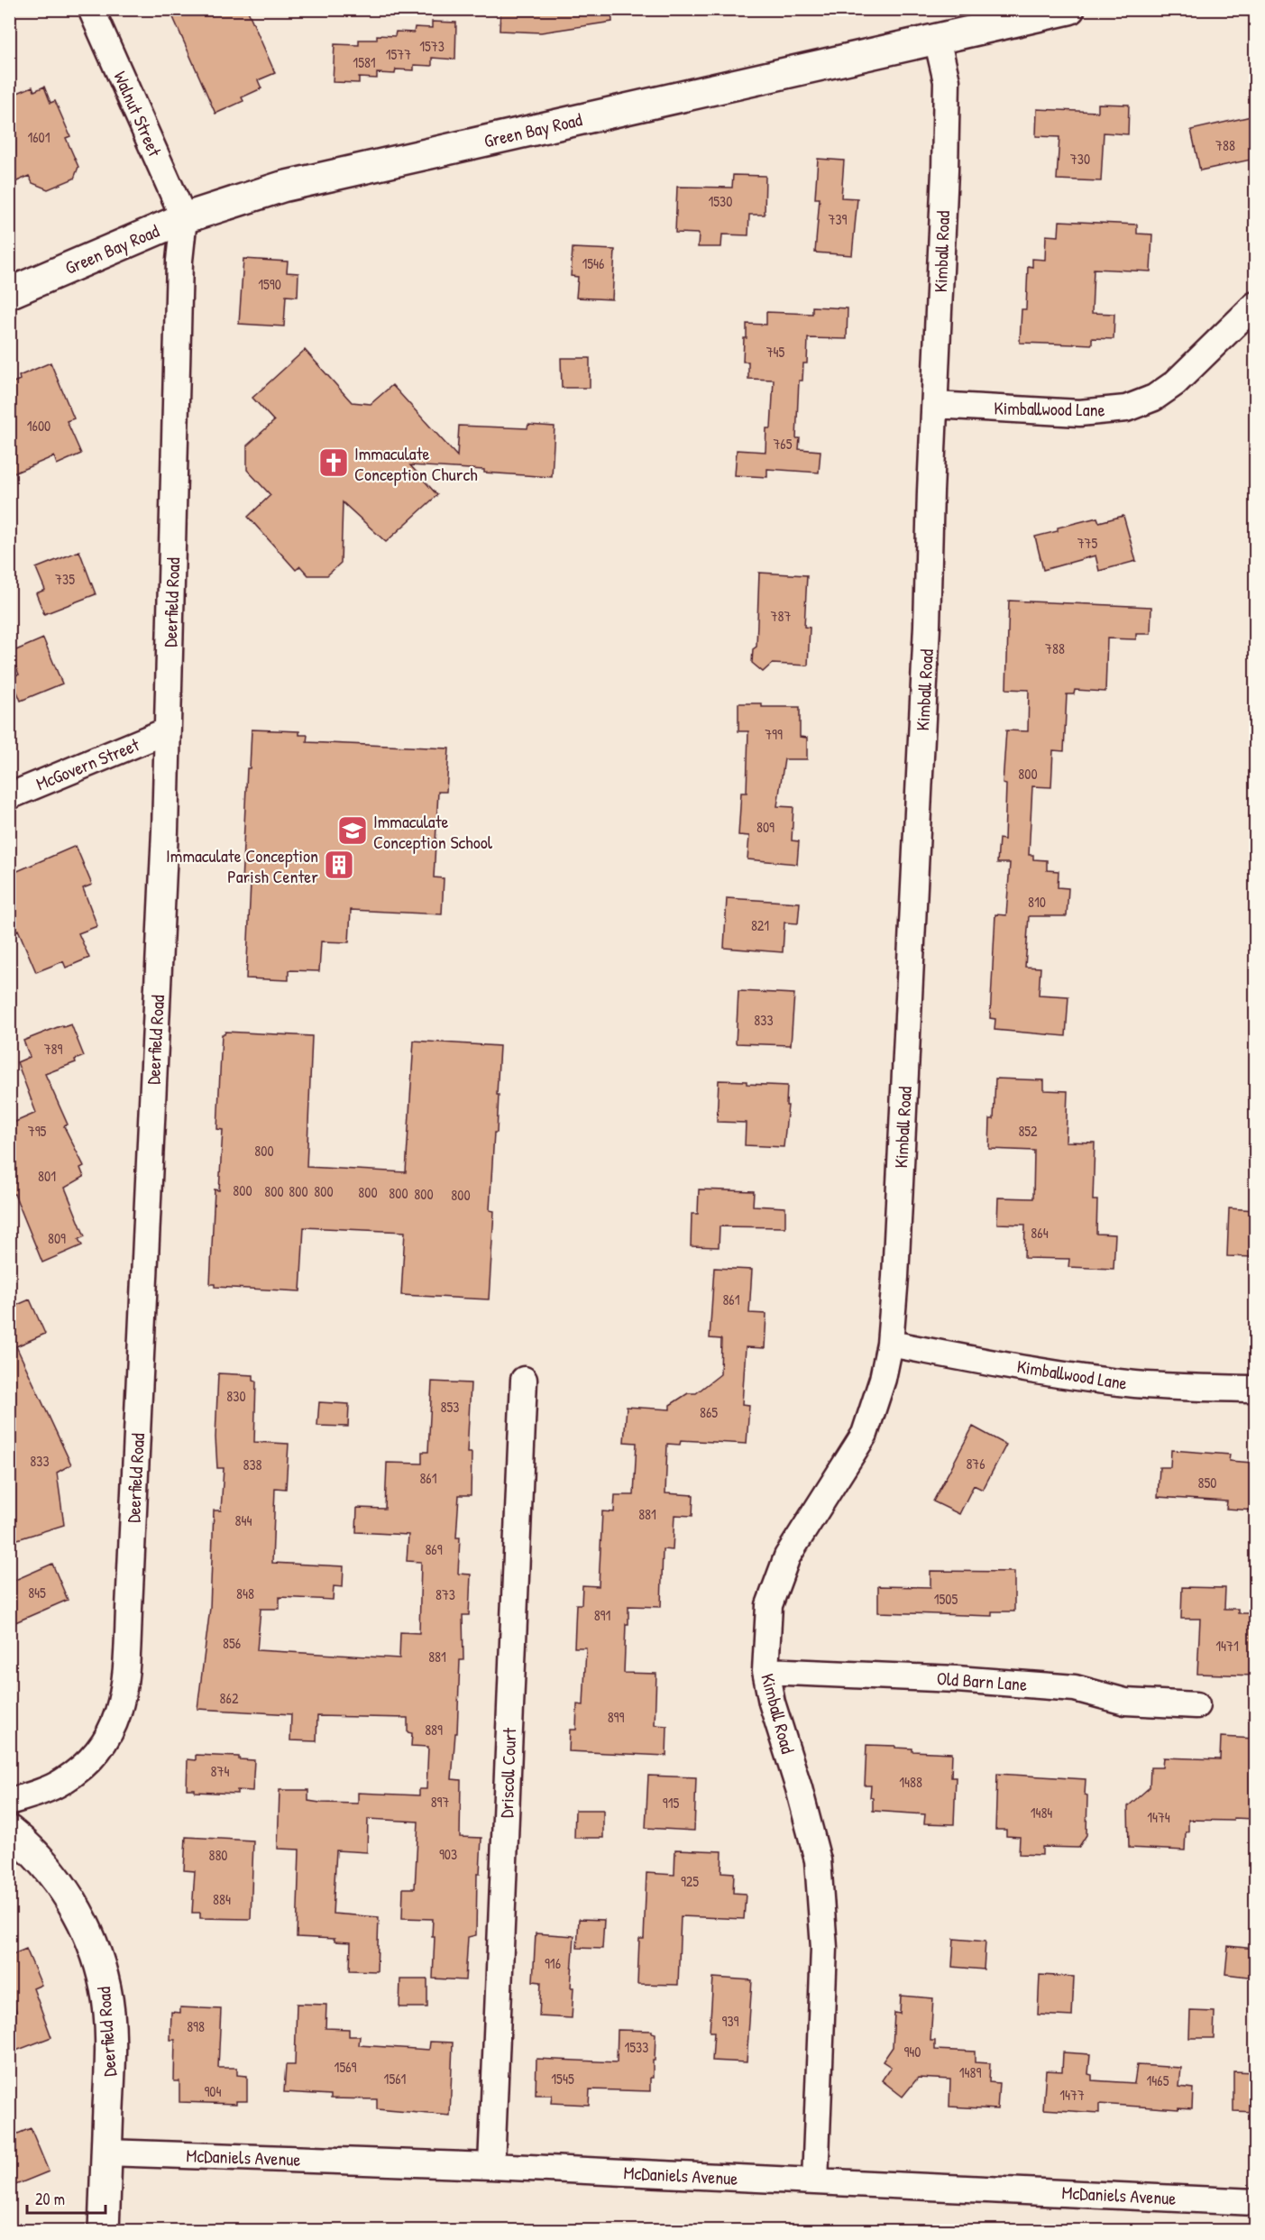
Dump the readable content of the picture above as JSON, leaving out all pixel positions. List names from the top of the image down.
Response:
{
  "streets": {
    "main road": ["Green Bay Road", "Deerfield Road"],
    "street": [
      "Walnut Street",
      "Kimball Road",
      "Kimballwood Lane",
      "McGovern Street",
      "Old Barn Lane",
      "Driscoll Court",
      "McDaniels Avenue"
    ]
  },
  "crossings": [
    ["Walnut Street", "Green Bay Road"],
    ["Walnut Street", "Deerfield Road"],
    ["Green Bay Road", "Kimball Road"],
    ["Green Bay Road", "Deerfield Road"],
    ["Kimball Road", "Kimballwood Lane"],
    ["Kimball Road", "Old Barn Lane"],
    ["Kimball Road", "McDaniels Avenue"],
    ["Deerfield Road", "McGovern Street"],
    ["Deerfield Road", "McDaniels Avenue"],
    ["Driscoll Court", "McDaniels Avenue"]
  ],
  "places": {
    "church": ["Immaculate Conception Church"],
    "school or university": ["Immaculate Conception School"],
    "building": ["Immaculate Conception Parish Center"]
  },
  "house_numbers": [
    "1573",
    "1577",
    "1581",
    "1601",
    "788",
    "730",
    "1530",
    "739",
    "1546",
    "1590",
    "745",
    "1600",
    "765",
    "775",
    "735",
    "787",
    "788",
    "799",
    "800",
    "809",
    "810",
    "821",
    "833",
    "789",
    "795",
    "852",
    "800",
    "801",
    "800",
    "800",
    "800",
    "800",
    "800",
    "800",
    "800",
    "800",
    "864",
    "809",
    "861",
    "830",
    "853",
    "865",
    "833",
    "876",
    "838",
    "861",
    "850",
    "881",
    "844",
    "869",
    "845",
    "848",
    "873",
    "1505",
    "891",
    "856",
    "1471",
    "881",
    "862",
    "899",
    "889",
    "874",
    "1488",
    "897",
    "915",
    "1484",
    "1474",
    "903",
    "880",
    "925",
    "884",
    "916",
    "939",
    "898",
    "1533",
    "940",
    "1569",
    "1489",
    "1561",
    "1545",
    "1465",
    "904",
    "1477"
  ],
  "scale_bar": "20 m"
}
